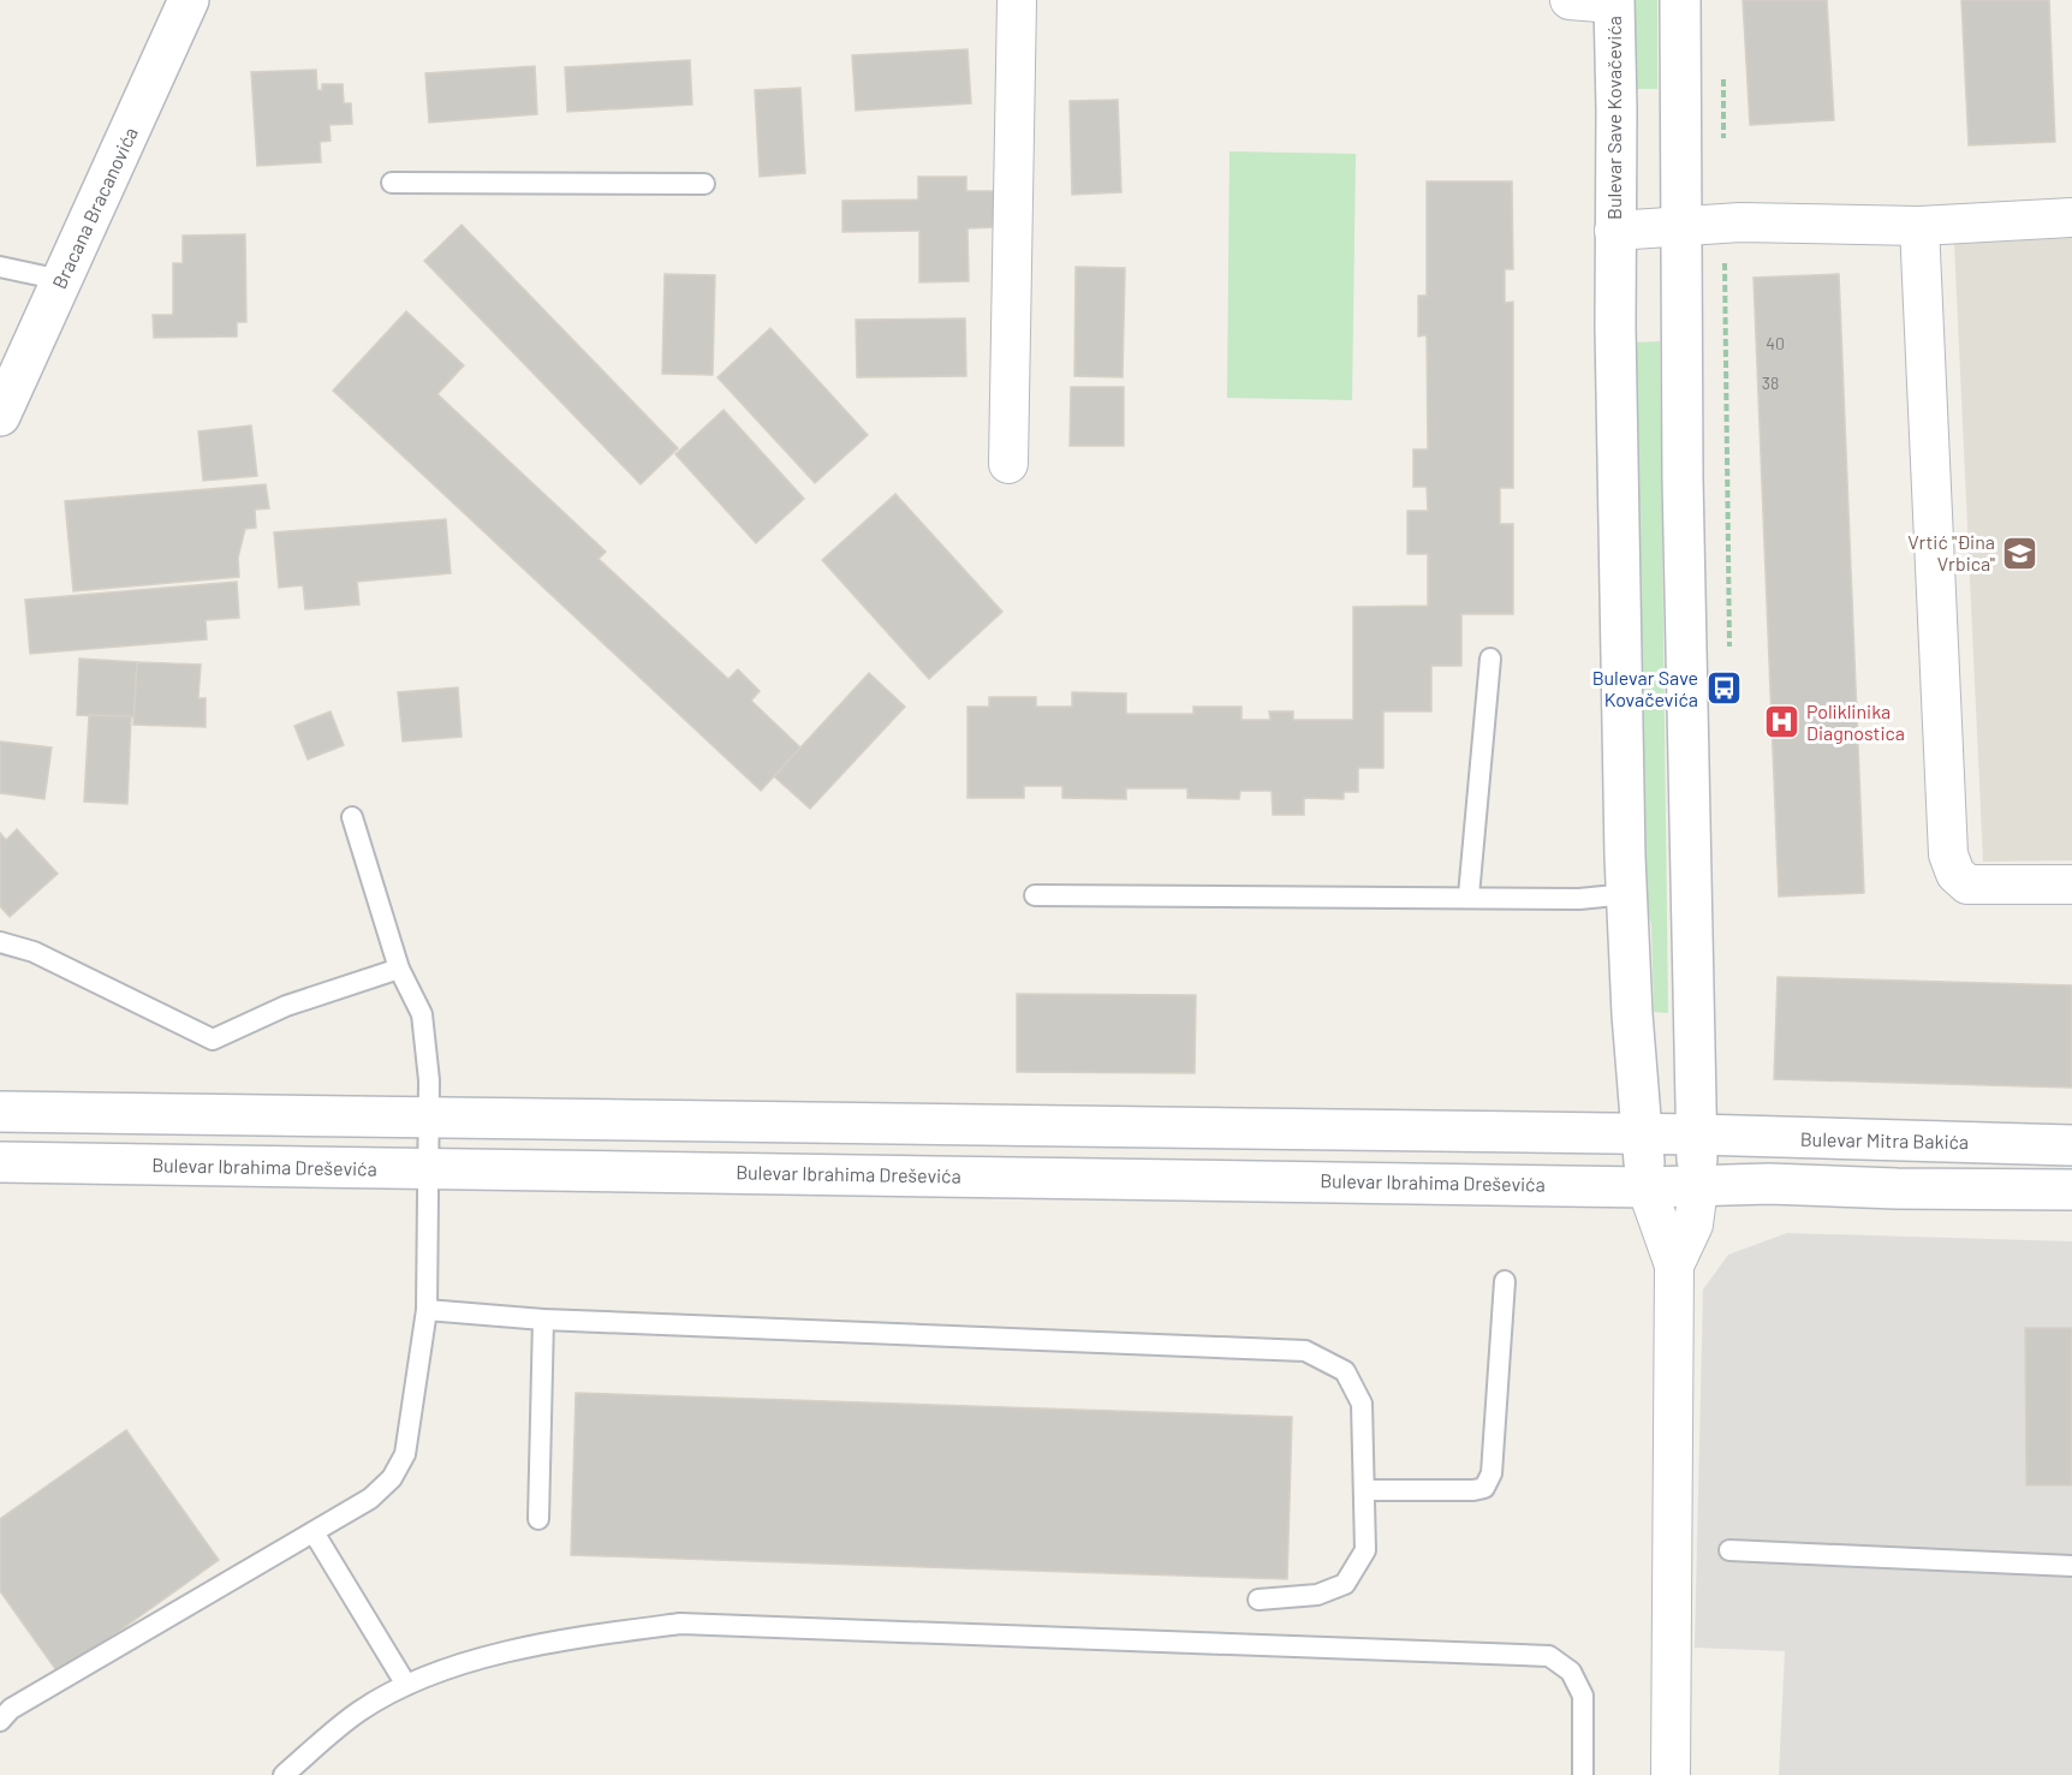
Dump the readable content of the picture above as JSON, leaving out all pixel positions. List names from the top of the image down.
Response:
{
  "streets": {
    "street": [
      "Bulevar Save Kovačevića",
      "Bracana Bracanovića",
      "Bulevar Mitra Bakića",
      "Bulevar Ibrahima Dreševića"
    ]
  },
  "crossings": [
    ["Bulevar Save Kovačevića", "Bulevar Ibrahima Dreševića"]
  ],
  "places": {
    "school or university": ["Vrtić \"Đina Vrbica\""],
    "bus stop": ["Bulevar Save Kovačevića"],
    "hospital": ["Poliklinika Diagnostica"]
  },
  "house_numbers": ["40", "38"]
}
